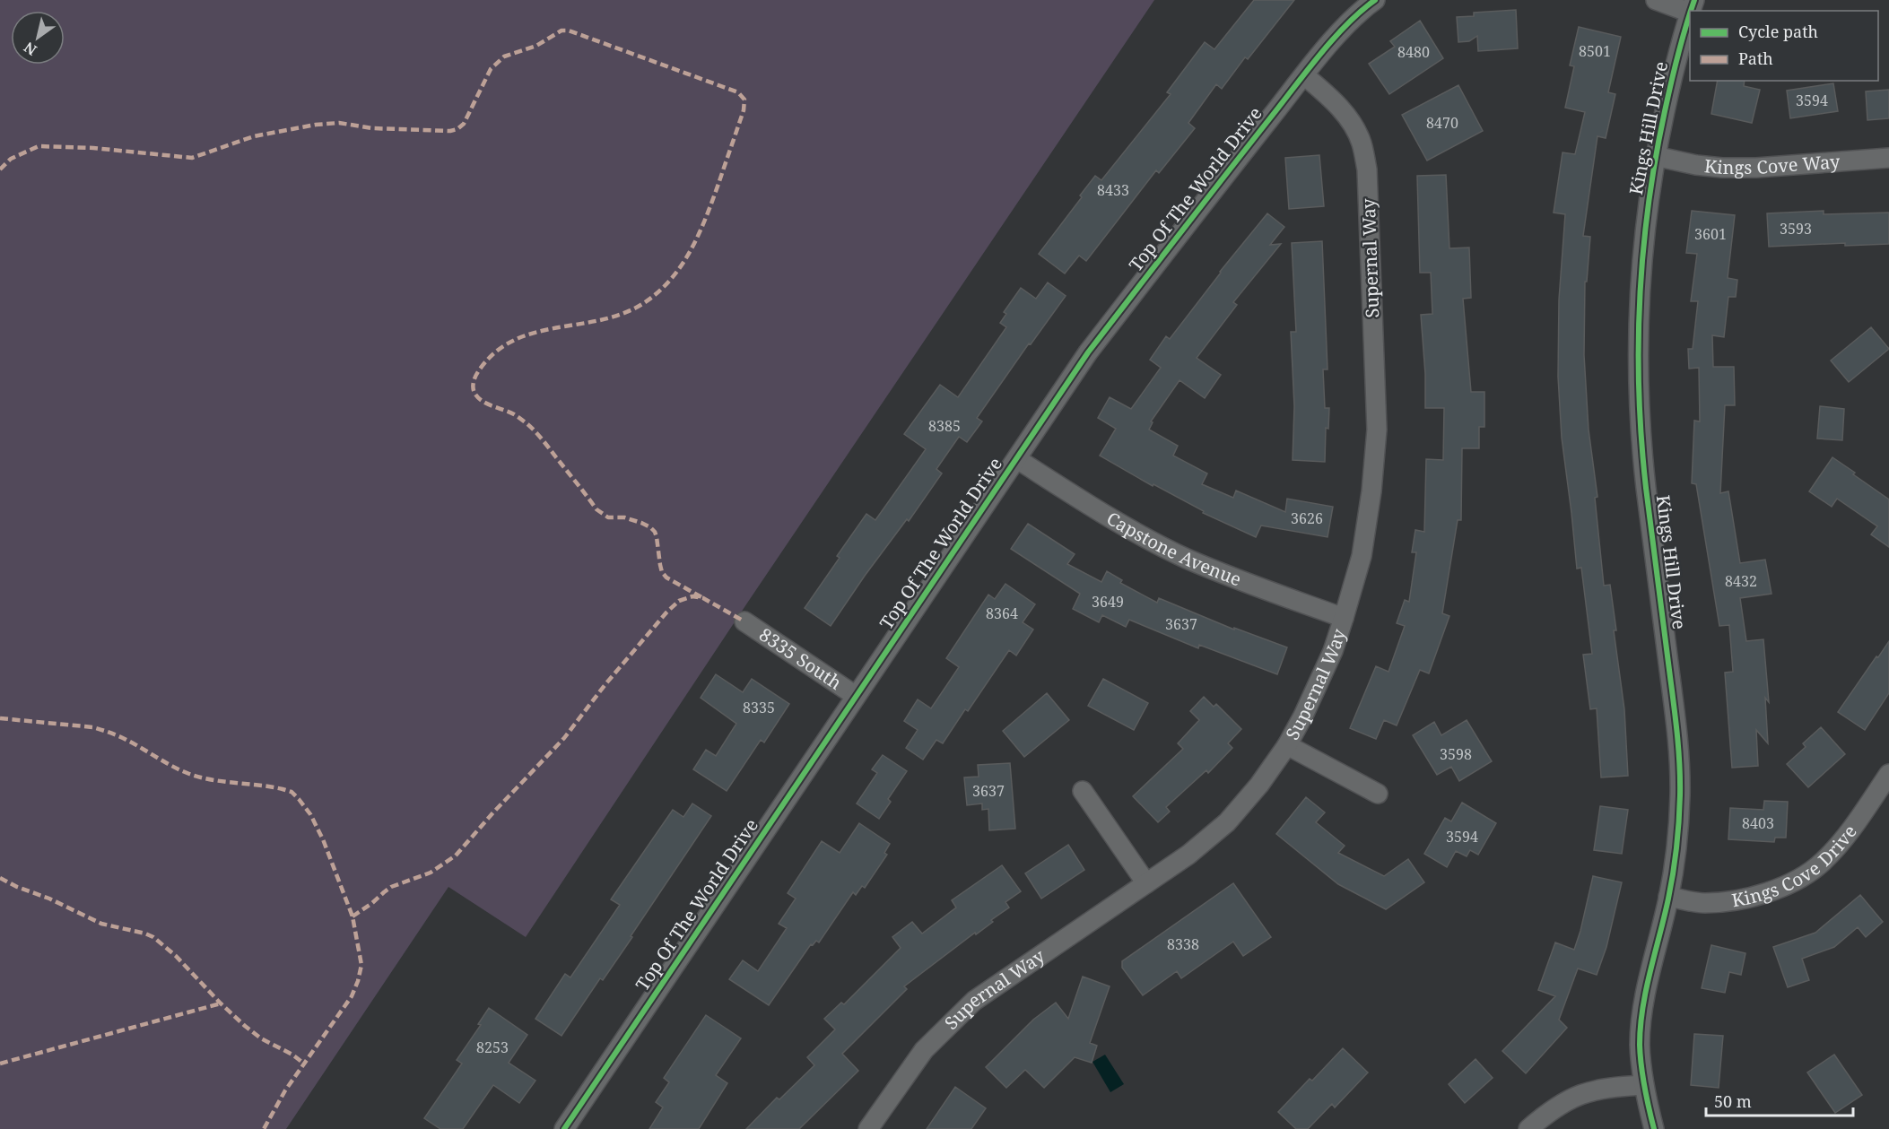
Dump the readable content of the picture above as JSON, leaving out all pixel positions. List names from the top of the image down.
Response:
{
  "streets": {
    "street": [
      "Kings Hill Drive",
      "Kings Cove Way",
      "Top Of The World Drive",
      "Supernal Way",
      "Capstone Avenue",
      "8335 South",
      "Kings Cove Drive"
    ]
  },
  "crossings": [
    ["Kings Hill Drive", "Kings Cove Way"],
    ["Kings Hill Drive", "Kings Cove Drive"],
    ["Top Of The World Drive", "Supernal Way"],
    ["Top Of The World Drive", "Capstone Avenue"],
    ["Top Of The World Drive", "8335 South"],
    ["Supernal Way", "Capstone Avenue"]
  ],
  "house_numbers": [
    "8501",
    "8480",
    "3594",
    "8470",
    "8433",
    "3593",
    "3601",
    "8385",
    "3626",
    "8432",
    "3649",
    "8364",
    "3637",
    "8335",
    "3598",
    "3637",
    "8403",
    "3594",
    "8338",
    "8253"
  ],
  "legend": ["Cycle path", "Path"],
  "scale_bar": "50 m",
  "north": "bottom left"
}
